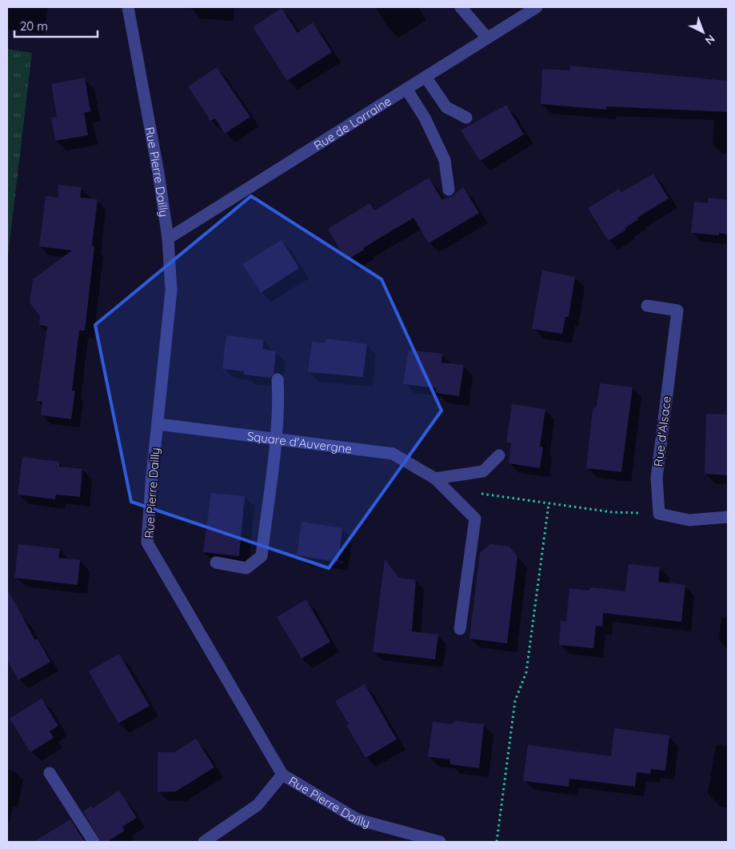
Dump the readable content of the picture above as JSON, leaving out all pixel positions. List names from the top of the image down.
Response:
{
  "streets": {
    "street": [
      "Rue de Lorraine",
      "Rue Pierre Dailly",
      "Rue d'Alsace",
      "Square d'Auvergne"
    ]
  },
  "crossings": [
    ["Rue de Lorraine", "Rue Pierre Dailly"],
    ["Rue Pierre Dailly", "Square d'Auvergne"]
  ],
  "scale_bar": "20 m",
  "north": "bottom right"
}
